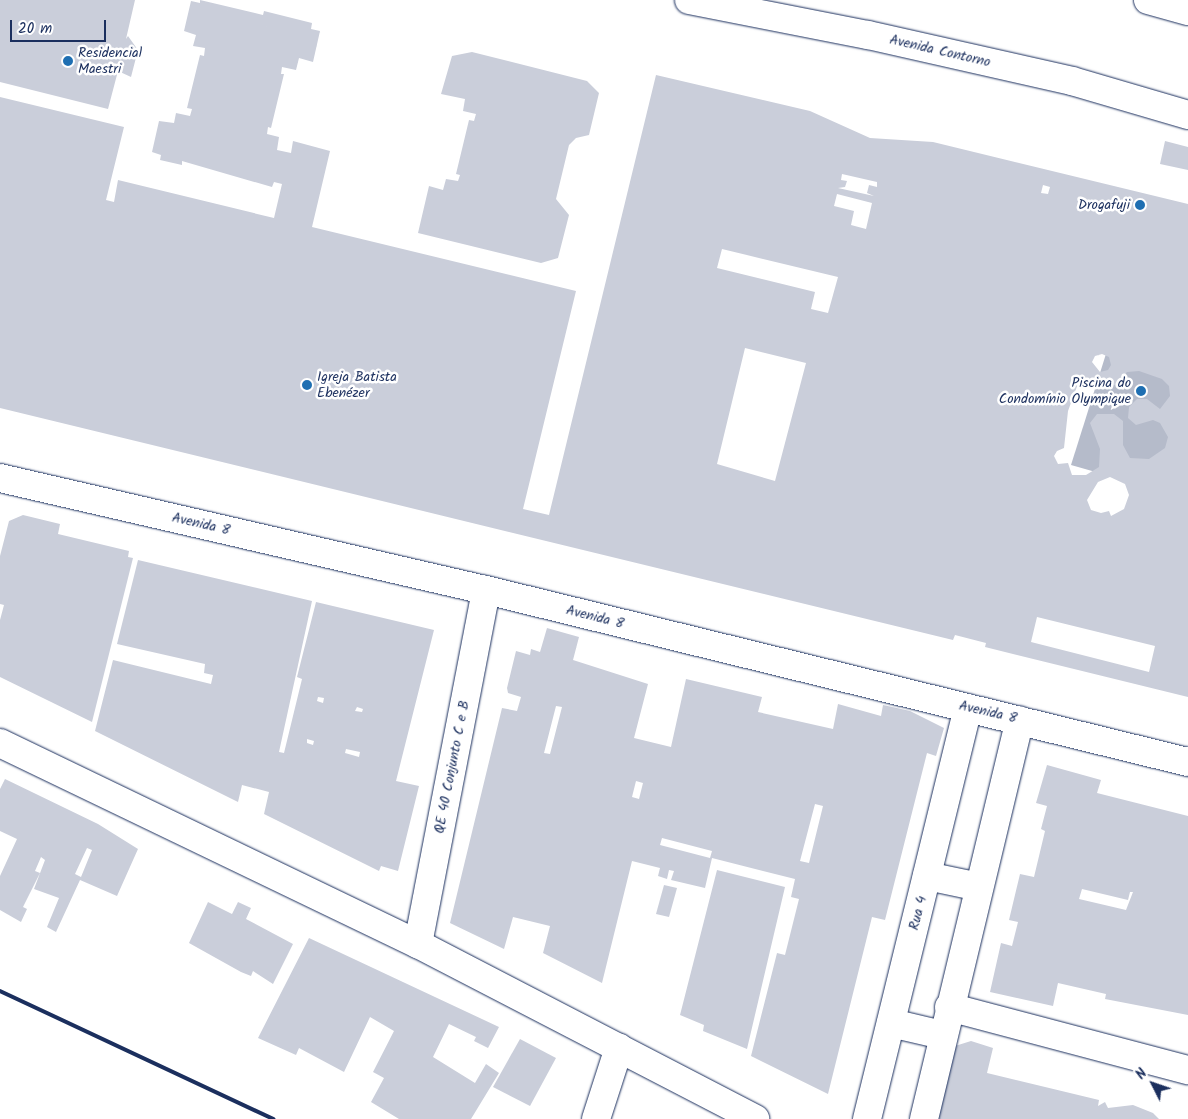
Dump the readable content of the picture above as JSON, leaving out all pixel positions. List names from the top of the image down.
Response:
{
  "streets": {
    "street": [
      "Avenida Contorno",
      "Avenida 8",
      "QE 40 Conjunto C e B",
      "Rua 4"
    ]
  },
  "crossings": [
    ["Avenida 8", "QE 40 Conjunto C e B"],
    ["Avenida 8", "Rua 4"]
  ],
  "places": [
    "Residencial Maestri",
    "Drogafuji",
    "Igreja Batista Ebenézer",
    "Piscina do Condomínio Olympique"
  ],
  "scale_bar": "20 m",
  "north": "top left"
}
